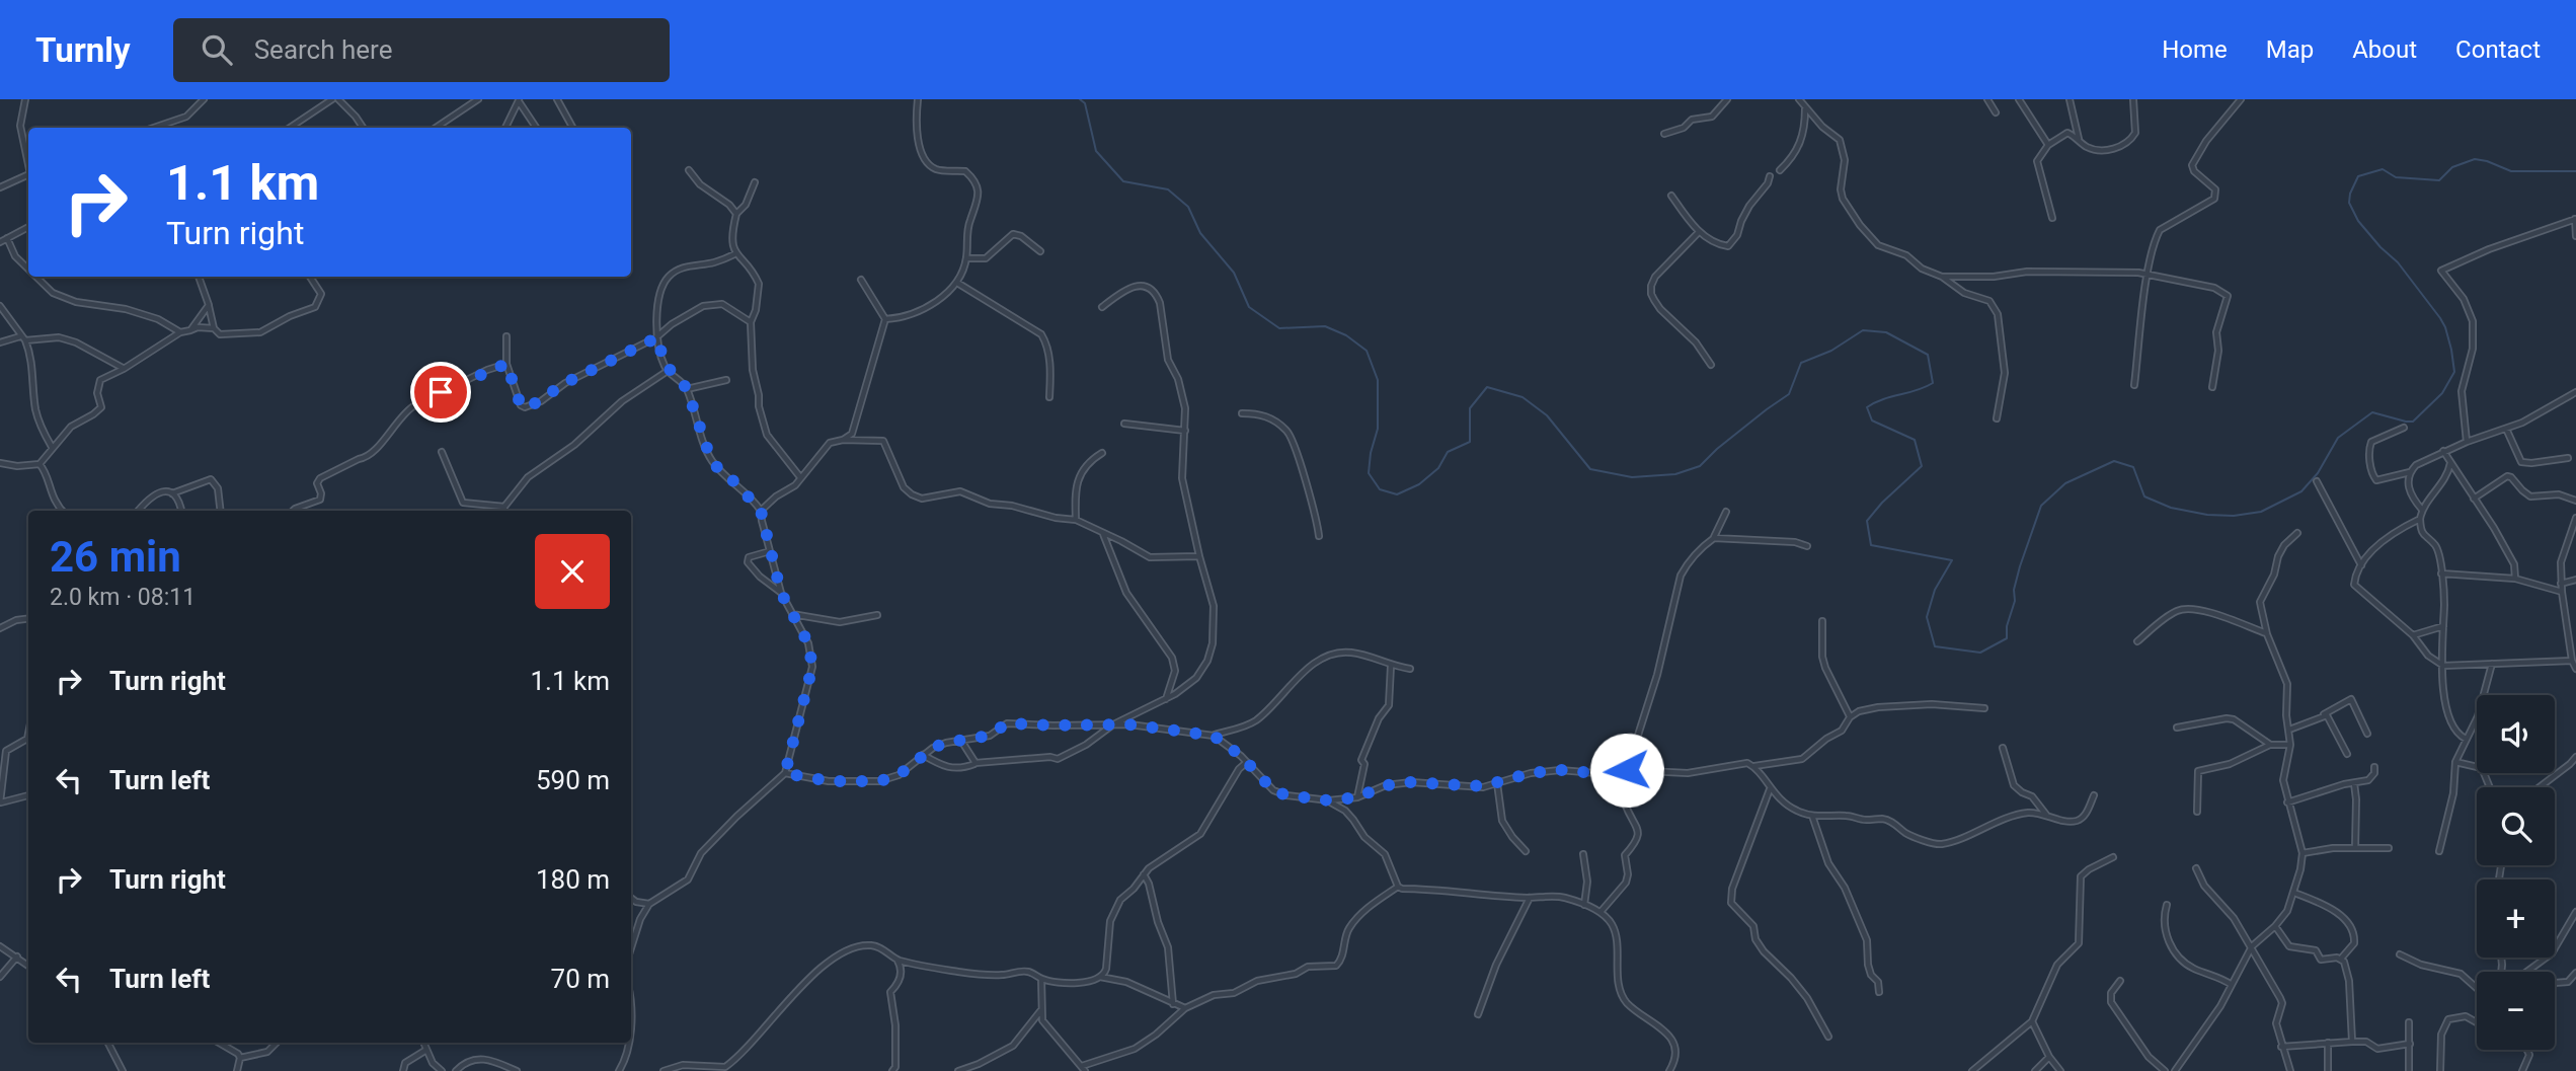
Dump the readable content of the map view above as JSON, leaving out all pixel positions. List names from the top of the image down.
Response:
{
  "page": {
    "header": "Turnly",
    "search": "Search here",
    "nav": [
      "Home",
      "Map",
      "About",
      "Contact"
    ],
    "turn": ["1.1 km", "Turn right"],
    "heading": ["26 min", "2.0 km · 08:11"],
    "list": [
      {
        "name": "Turn right",
        "value": "1.1 km"
      },
      {
        "name": "Turn left",
        "value": "590 m"
      },
      {
        "name": "Turn right",
        "value": "180 m"
      },
      {
        "name": "Turn left",
        "value": "70 m"
      }
    ],
    "map_buttons": ["+", "−"]
  }
}
